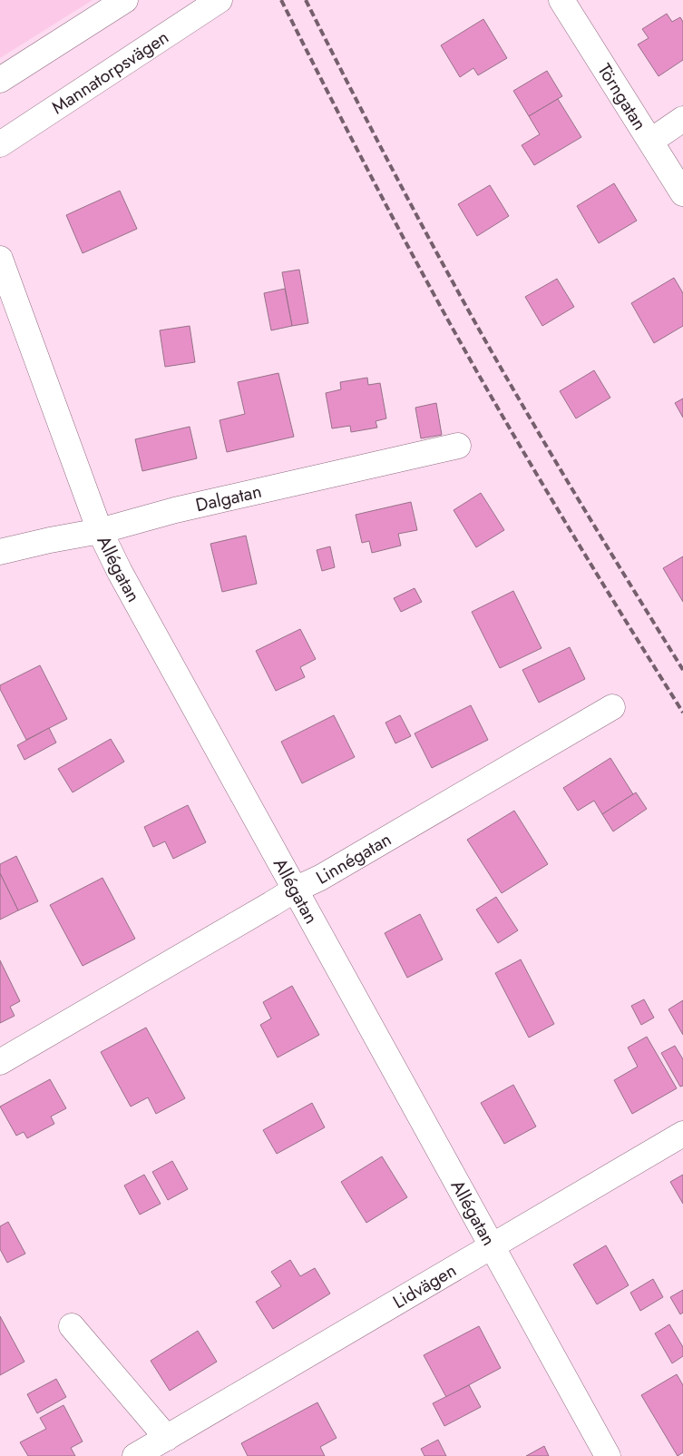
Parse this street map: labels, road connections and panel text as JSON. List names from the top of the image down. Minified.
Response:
{"streets":{"street":["Mannatorpsvägen","Törngatan","Dalgatan","Allégatan","Linnégatan","Lidvägen"]},"crossings":[["Dalgatan","Allégatan"],["Allégatan","Linnégatan"],["Allégatan","Lidvägen"]]}
